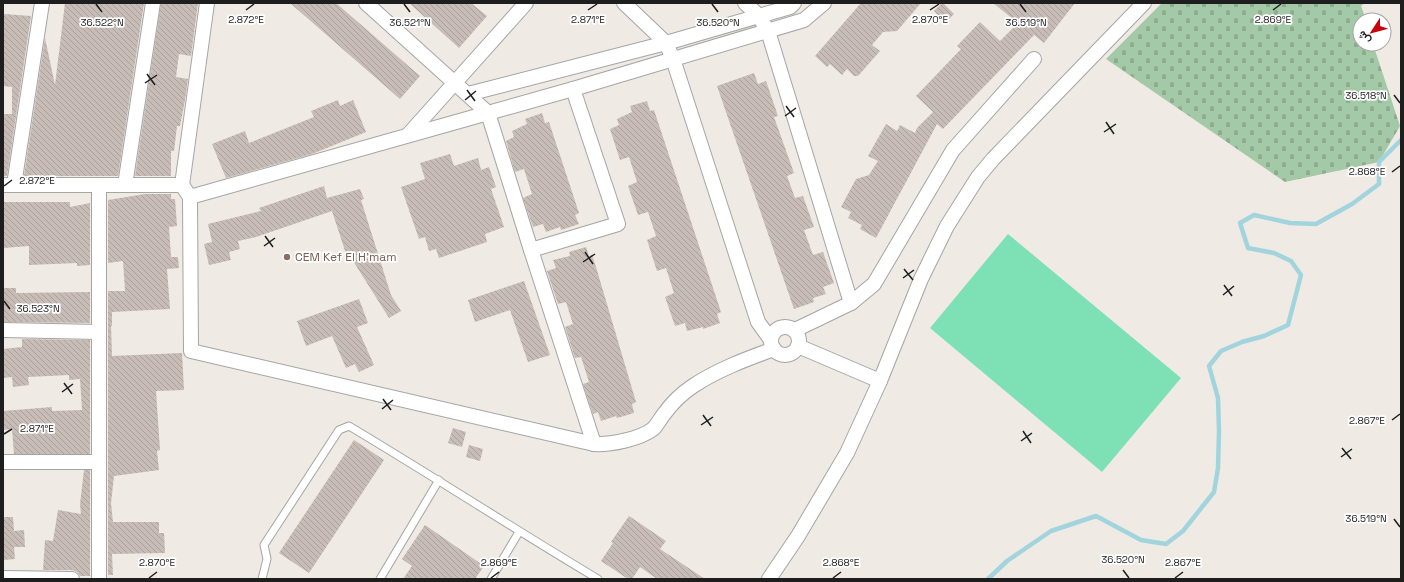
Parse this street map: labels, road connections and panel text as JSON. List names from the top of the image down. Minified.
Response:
{"places":["CEM Kef El H'mam"],"north":"bottom left","coordinates":["2.872°E","2.871°E","2.870°E","2.869°E","36.522°N","36.521°N","36.520°N","36.519°N","36.518°N","2.868°E","36.523°N","2.867°E"]}
